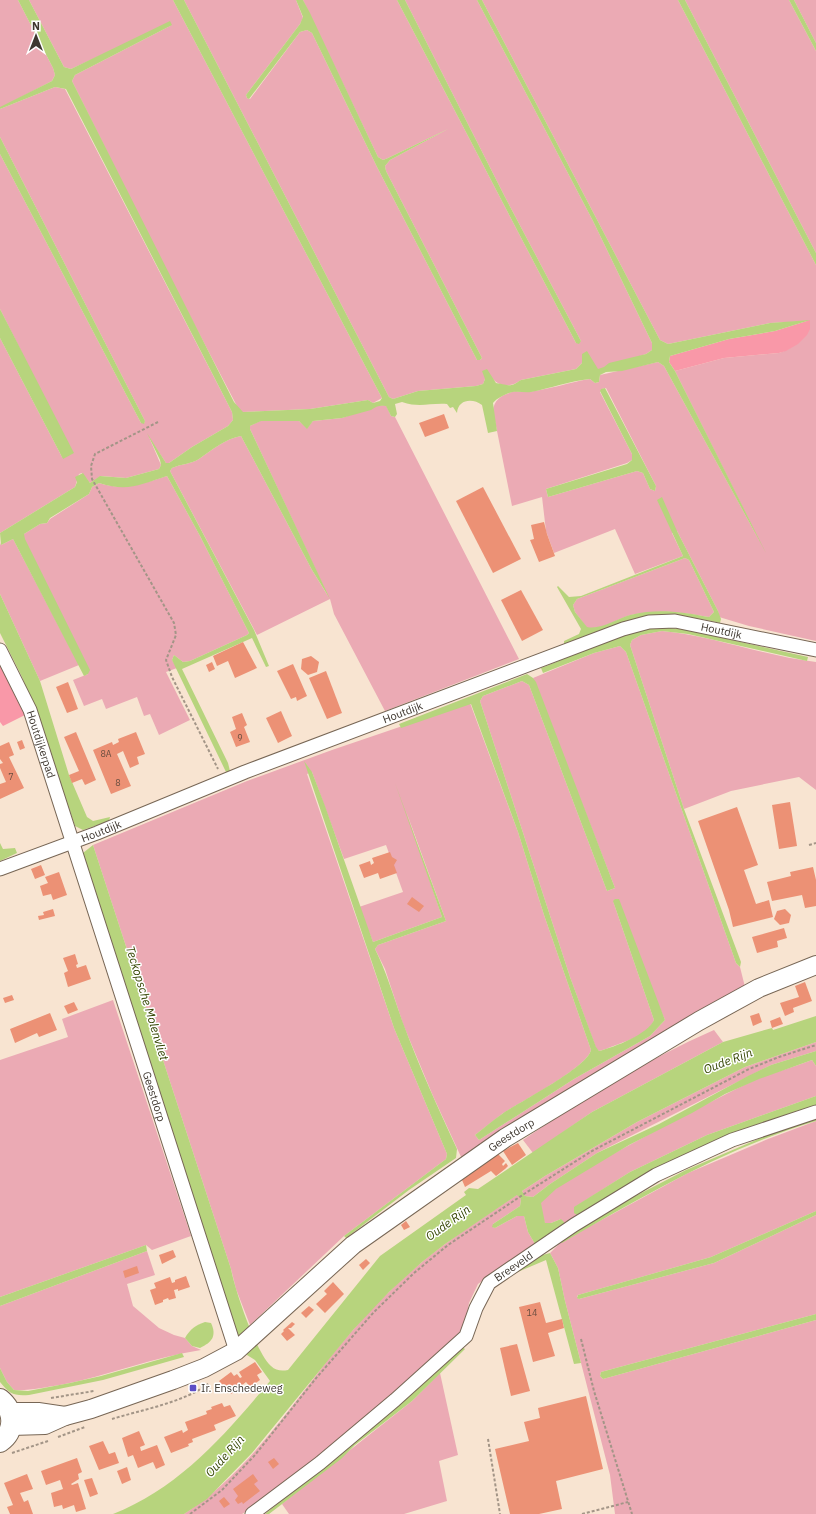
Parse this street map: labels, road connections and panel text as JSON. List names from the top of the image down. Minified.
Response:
{"streets":{"main road":["Geestdorp"],"street":["Houtdijk","Houtdijkerpad","Breeveld"]},"crossings":[["Houtdijk","Houtdijkerpad"],["Houtdijk","Geestdorp"],["Houtdijkerpad","Geestdorp"]],"water":["Teckopsche Molenvliet","Oude Rijn"],"places":{"transit":["Ir. Enschedeweg"]},"house_numbers":["9","8A","7","8","14"],"north":"top"}
